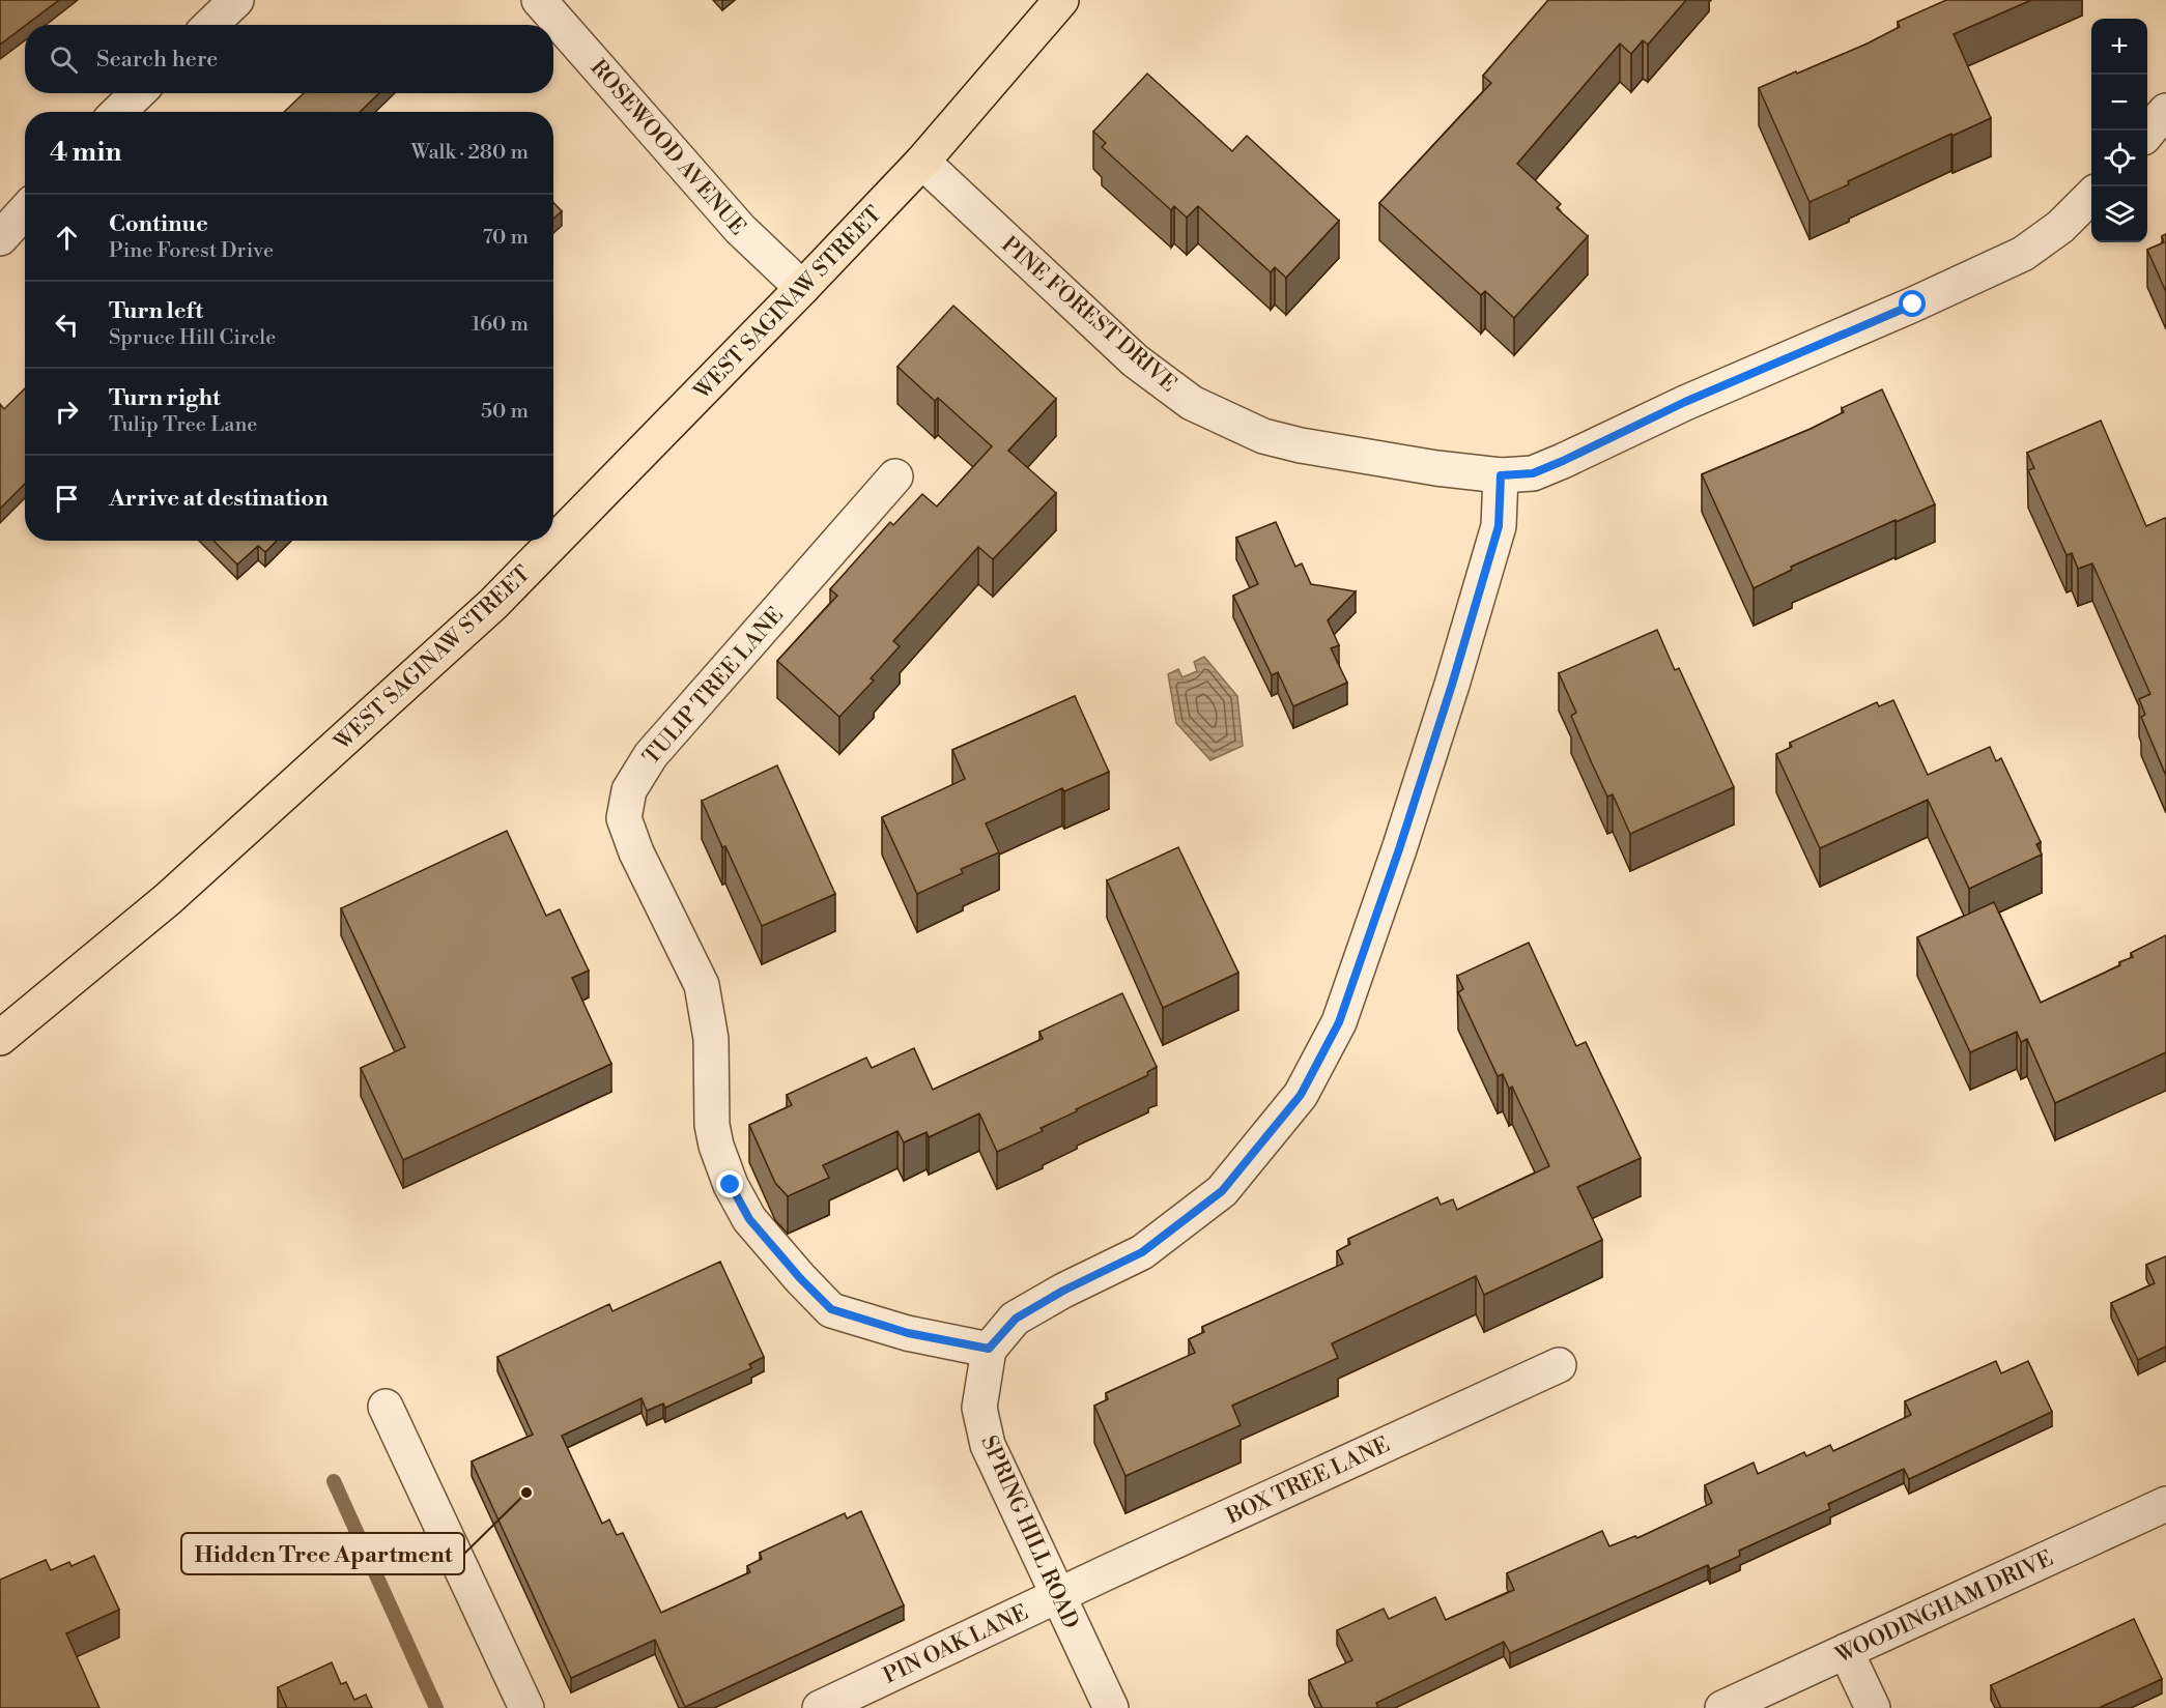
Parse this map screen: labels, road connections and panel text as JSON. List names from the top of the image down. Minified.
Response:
{"streets":{"main road":["WEST SAGINAW STREET"],"street":["ROSEWOOD AVENUE","PINE FOREST DRIVE","TULIP TREE LANE","BOX TREE LANE","SPRING HILL ROAD","WOODINGHAM DRIVE","PIN OAK LANE"]},"crossings":[["ROSEWOOD AVENUE","WEST SAGINAW STREET"],["WEST SAGINAW STREET","PINE FOREST DRIVE"],["TULIP TREE LANE","SPRING HILL ROAD"],["BOX TREE LANE","SPRING HILL ROAD"],["BOX TREE LANE","PIN OAK LANE"],["SPRING HILL ROAD","PIN OAK LANE"]],"places":["Hidden Tree Apartment"],"page":{"map_buttons":["+","−"],"search":"Search here","heading":["4 min","Walk · 280 m"],"list":[["Continue","Pine Forest Drive","70 m"],["Turn left","Spruce Hill Circle","160 m"],["Turn right","Tulip Tree Lane","50 m"],"Arrive at destination"]}}
